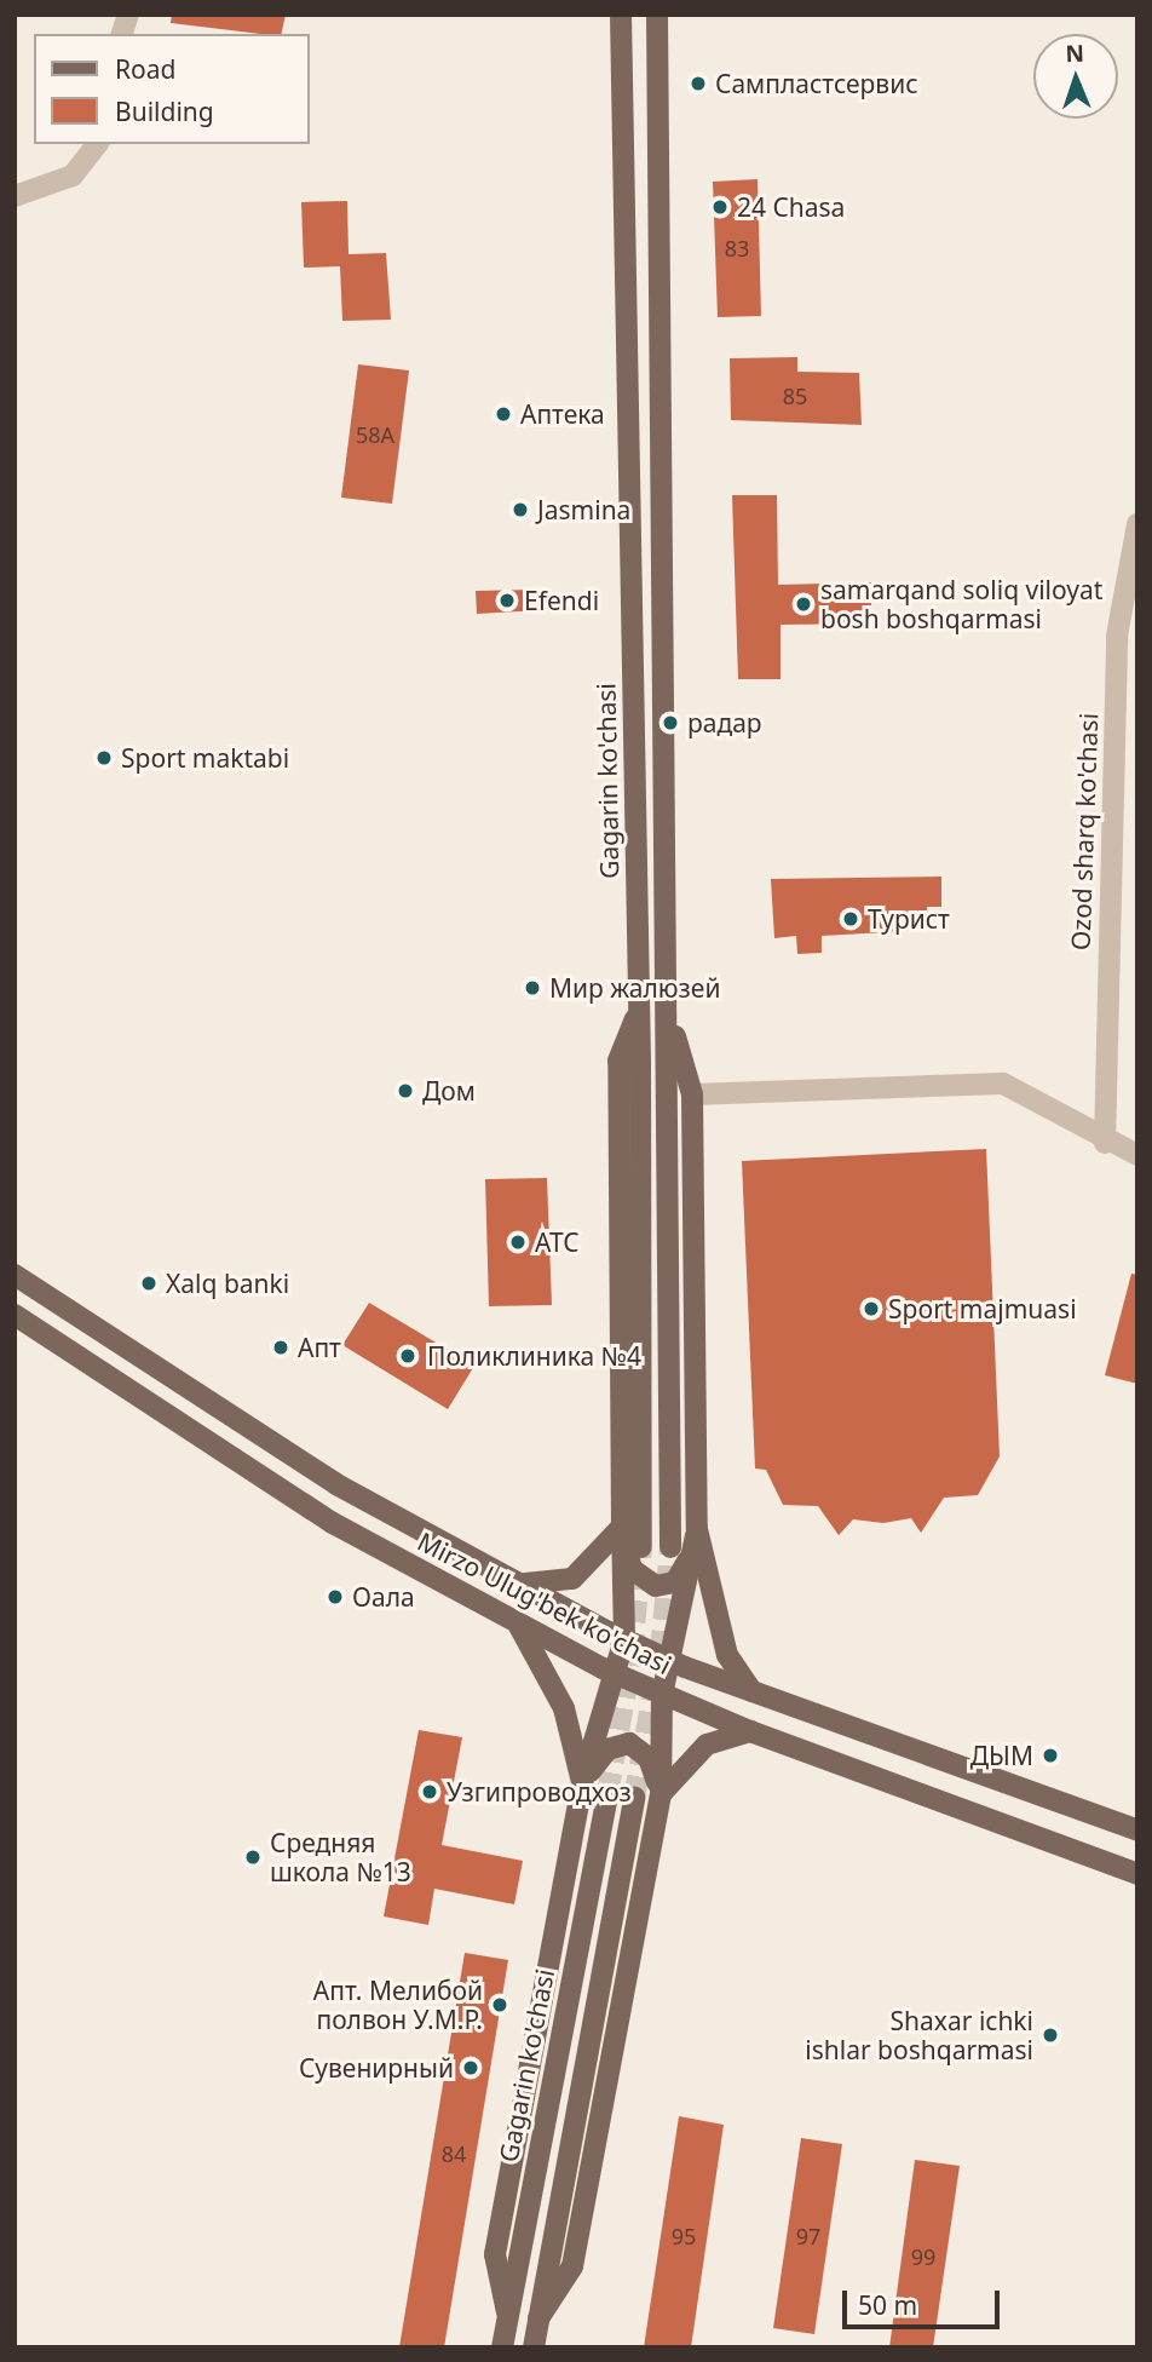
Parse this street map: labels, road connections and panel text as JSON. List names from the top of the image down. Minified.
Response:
{"streets":{"main road":["Gagarin ko'chasi","Mirzo Ulug'bek ko'chasi"],"street":["Ozod sharq ko'chasi"]},"places":["Сампластсервис","24 Chasa","Аптека","Jasmina","Efendi","samarqand soliq viloyat bosh boshqarmasi","радар","Sport maktabi","Турист","Мир жалюзей","Дом","ATC","Xalq banki","Sport majmuasi","Апт","Поликлиника №4","Оала","ДЫМ","Узгипроводхоз","Средняя школа №13","Апт. Мелибой полвон У.М.Р.","Shaxar ichki ishlar boshqarmasi","Сувенирный"],"house_numbers":["83","85","58А","84","95","97","99"],"legend":["Road","Building"],"scale_bar":"50 m","north":"top"}
